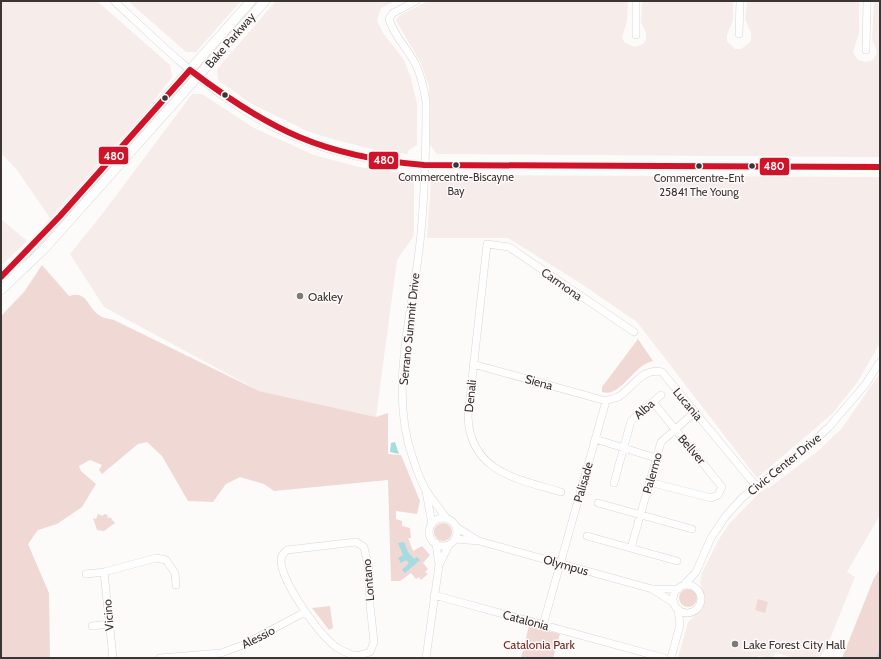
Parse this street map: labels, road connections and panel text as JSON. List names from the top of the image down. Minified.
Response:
{"streets":{"main road":["Bake Parkway"],"street":["Carmona","Serrano Summit Drive","Siena","Denali","Lucania","Alba","Bellver","Civic Center Drive","Palermo","Palisade","Olympus","Lontano","Vicino","Catalonia","Alessio"]},"crossings":[["Carmona","Denali"],["Serrano Summit Drive","Olympus"],["Serrano Summit Drive","Catalonia"],["Siena","Denali"],["Siena","Lucania"],["Siena","Palisade"],["Lucania","Civic Center Drive"],["Lucania","Palermo"],["Lucania","Palisade"],["Alba","Bellver"],["Bellver","Palermo"],["Civic Center Drive","Olympus"],["Palisade","Olympus"],["Palisade","Catalonia"],["Lontano","Alessio"]],"parks":["Catalonia Park"],"places":["Commercentre-Biscayne Bay","Commercentre-Ent 25841 The Young","Oakley","Lake Forest City Hall"],"lines":["transit line 480"]}
